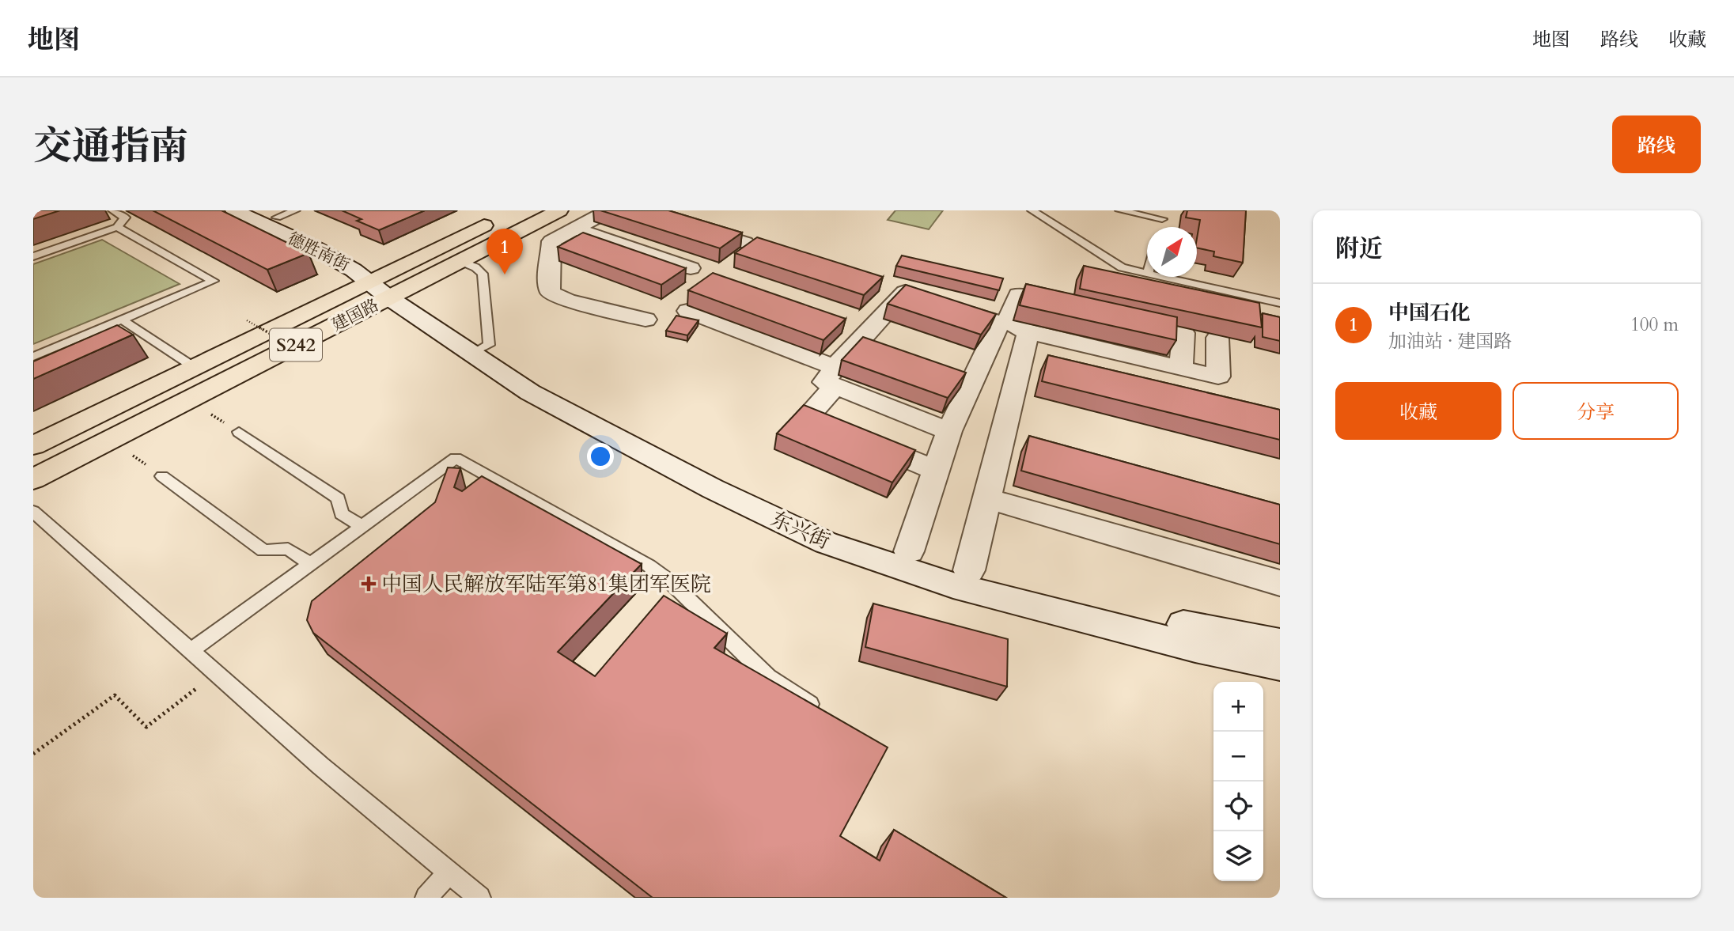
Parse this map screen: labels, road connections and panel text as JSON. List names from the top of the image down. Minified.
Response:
{"streets":{"main road":["建国路","S242"],"street":["德胜南街","东兴街"]},"crossings":[["德胜南街","建国路"],["德胜南街","东兴街"],["建国路","东兴街"]],"places":{"health":["中国人民解放军陆军第81集团军医院"]},"north":"top right","page":{"header":"地图","nav":["地图","路线","收藏"],"title":"交通指南","buttons":["路线",["收藏","分享"]],"heading":"附近","pins":"1","list":[{"mark":"1","name":"中国石化","note":"加油站 · 建国路","value":"100 m"}],"map_buttons":["+","−"]}}
